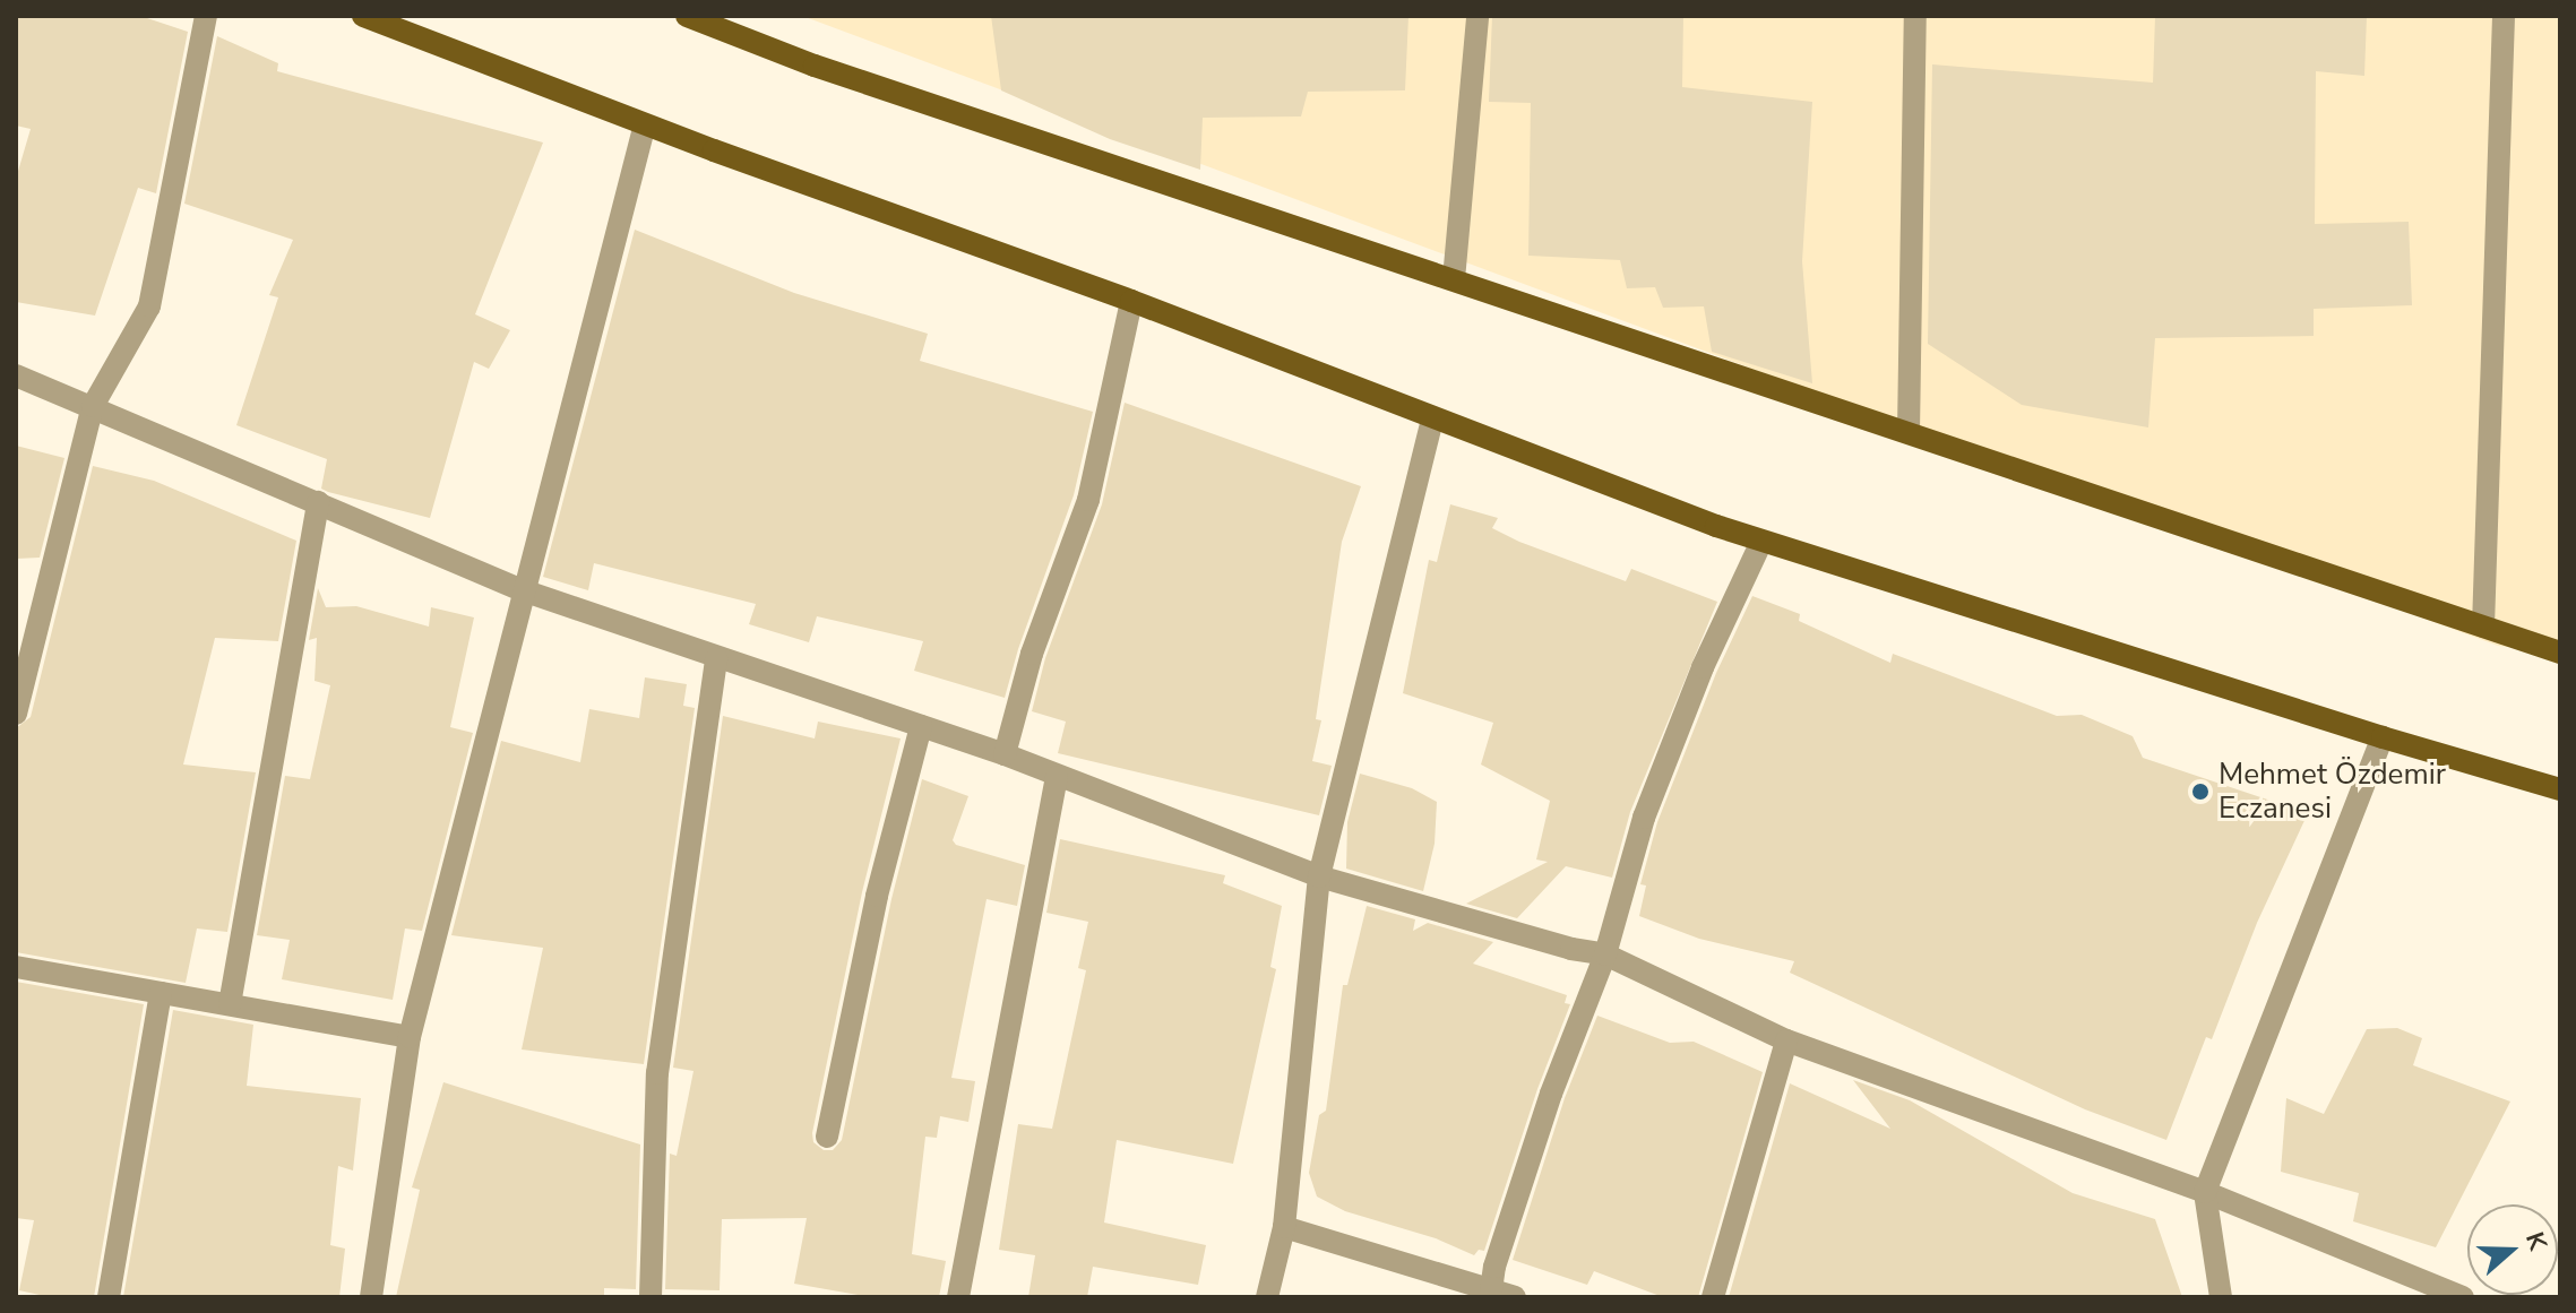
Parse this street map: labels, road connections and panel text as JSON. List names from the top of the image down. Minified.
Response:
{"places":["Mehmet Özdemir Eczanesi"],"north":"right"}
